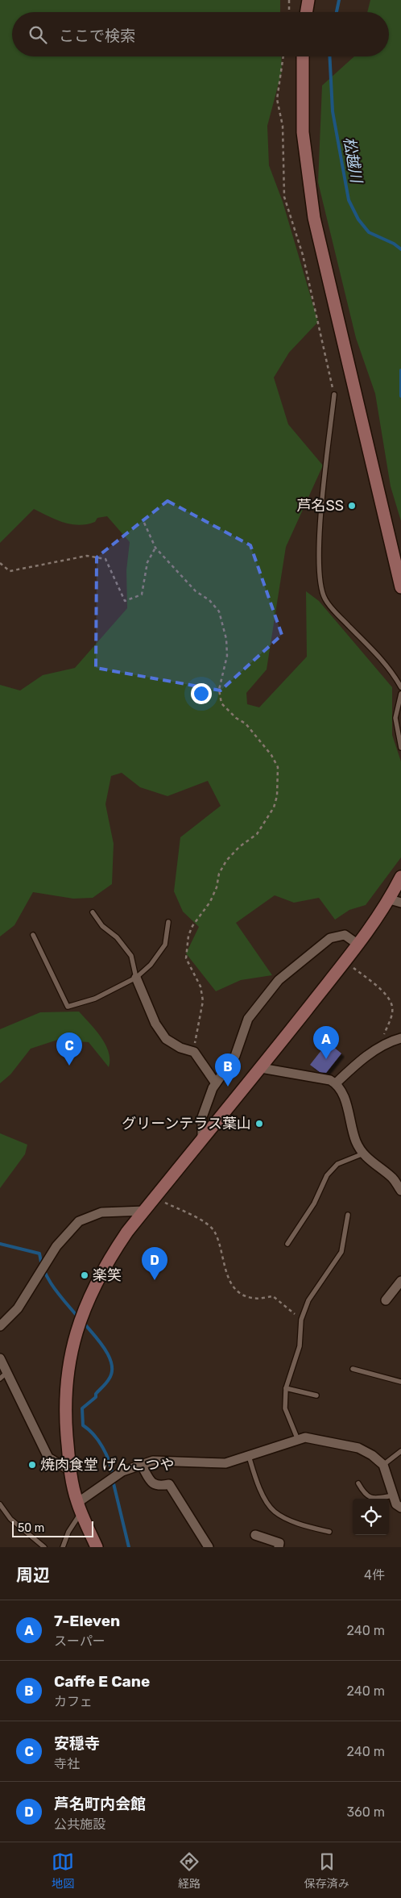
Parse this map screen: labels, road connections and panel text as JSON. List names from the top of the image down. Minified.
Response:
{"water":["松越川"],"places":["芦名SS","グリーンテラス葉山","楽笑","焼肉食堂 げんこつや"],"scale_bar":"50 m","page":{"search":"ここで検索","pins":["A","C","B","D"],"scale":"50 m","heading":["周辺","4件"],"list":[{"mark":"A","name":"7-Eleven","note":"スーパー","value":"240 m"},{"mark":"B","name":"Caffe E Cane","note":"カフェ","value":"240 m"},{"mark":"C","name":"安穏寺","note":"寺社","value":"240 m"},{"mark":"D","name":"芦名町内会館","note":"公共施設","value":"360 m"}],"nav":["地図","経路","保存済み"]}}
